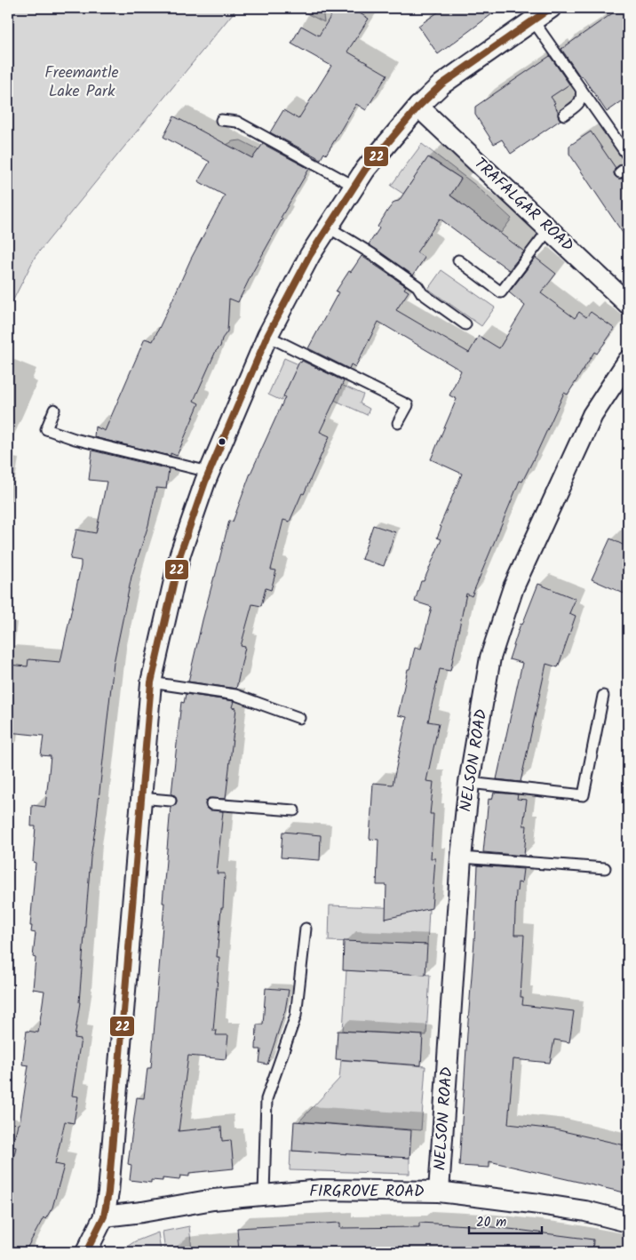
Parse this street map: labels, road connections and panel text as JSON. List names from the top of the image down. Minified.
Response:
{"streets":{"street":["TRAFALGAR ROAD","NELSON ROAD","FIRGROVE ROAD"]},"crossings":[["NELSON ROAD","FIRGROVE ROAD"]],"parks":["Freemantle Lake Park"],"lines":["transit line 22"],"scale_bar":"20 m"}
